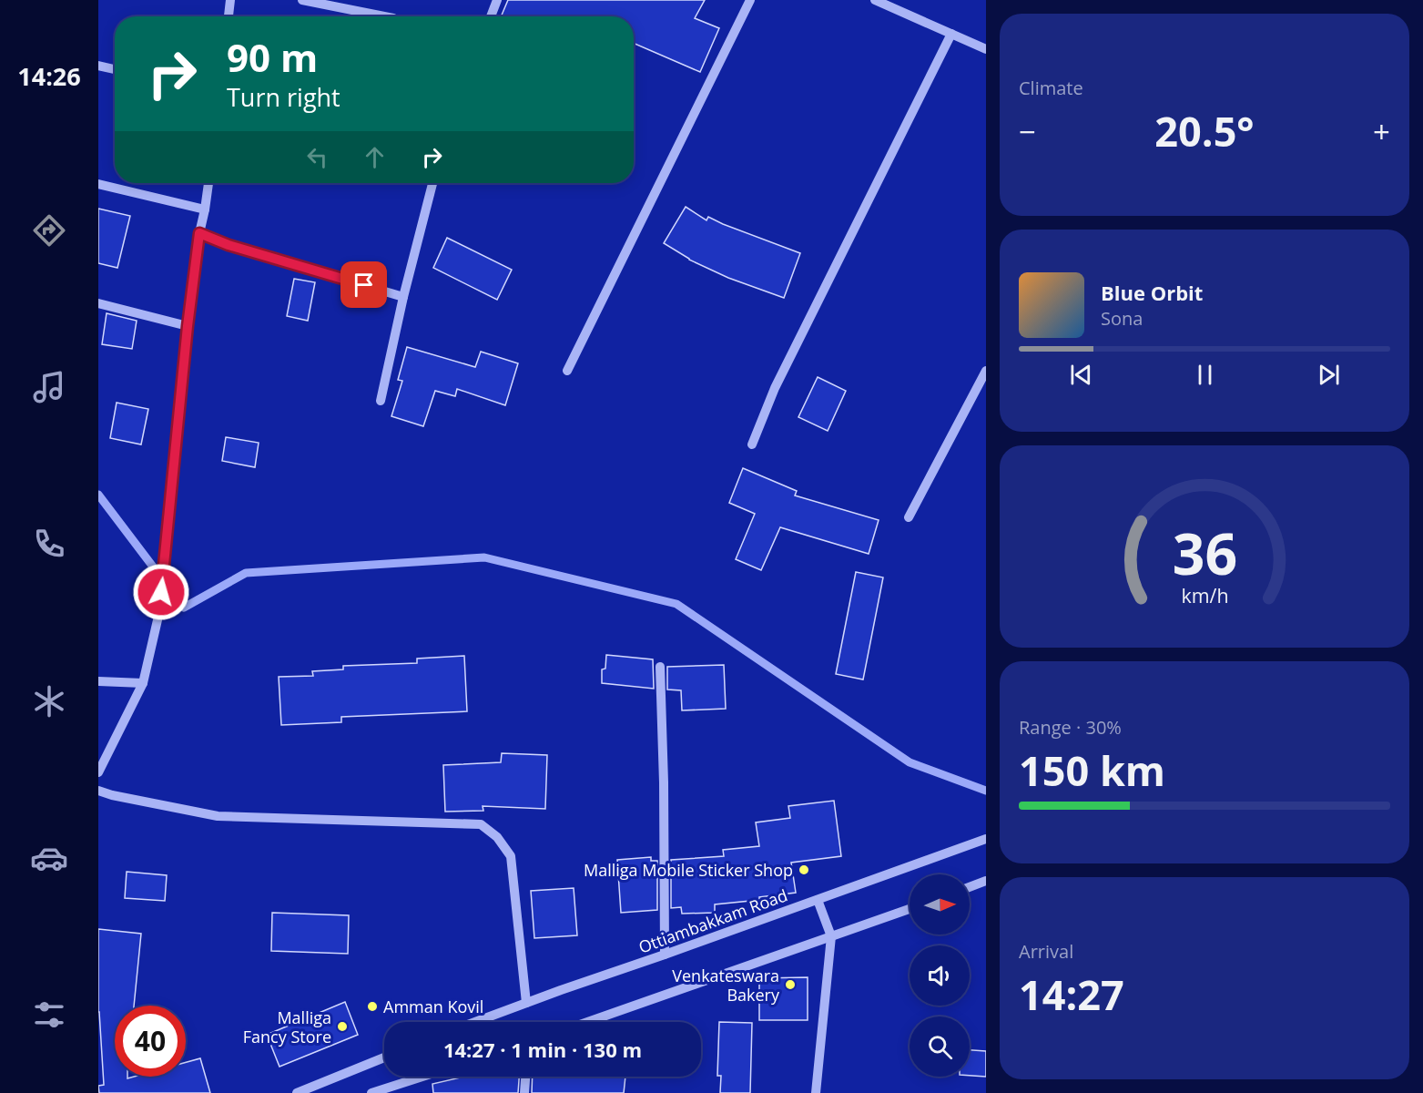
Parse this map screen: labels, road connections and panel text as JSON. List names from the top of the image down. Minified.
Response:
{"streets":{"street":["Ottiambakkam Road"]},"places":["Malliga Mobile Sticker Shop","Venkateswara Bakery","Amman Kovil","Malliga Fancy Store"],"north":"right","page":{"tabs":"14:26","tile":["Climate",["Range · 30%","150 km"],["Arrival","14:27"]],"turn":["90 m","Turn right"],"heat":["−","20.5°","+"],"song":["Blue Orbit","Sona"],"limit":"40","trip":"14:27 · 1 min · 130 m","gauge":["36","km/h"]}}
